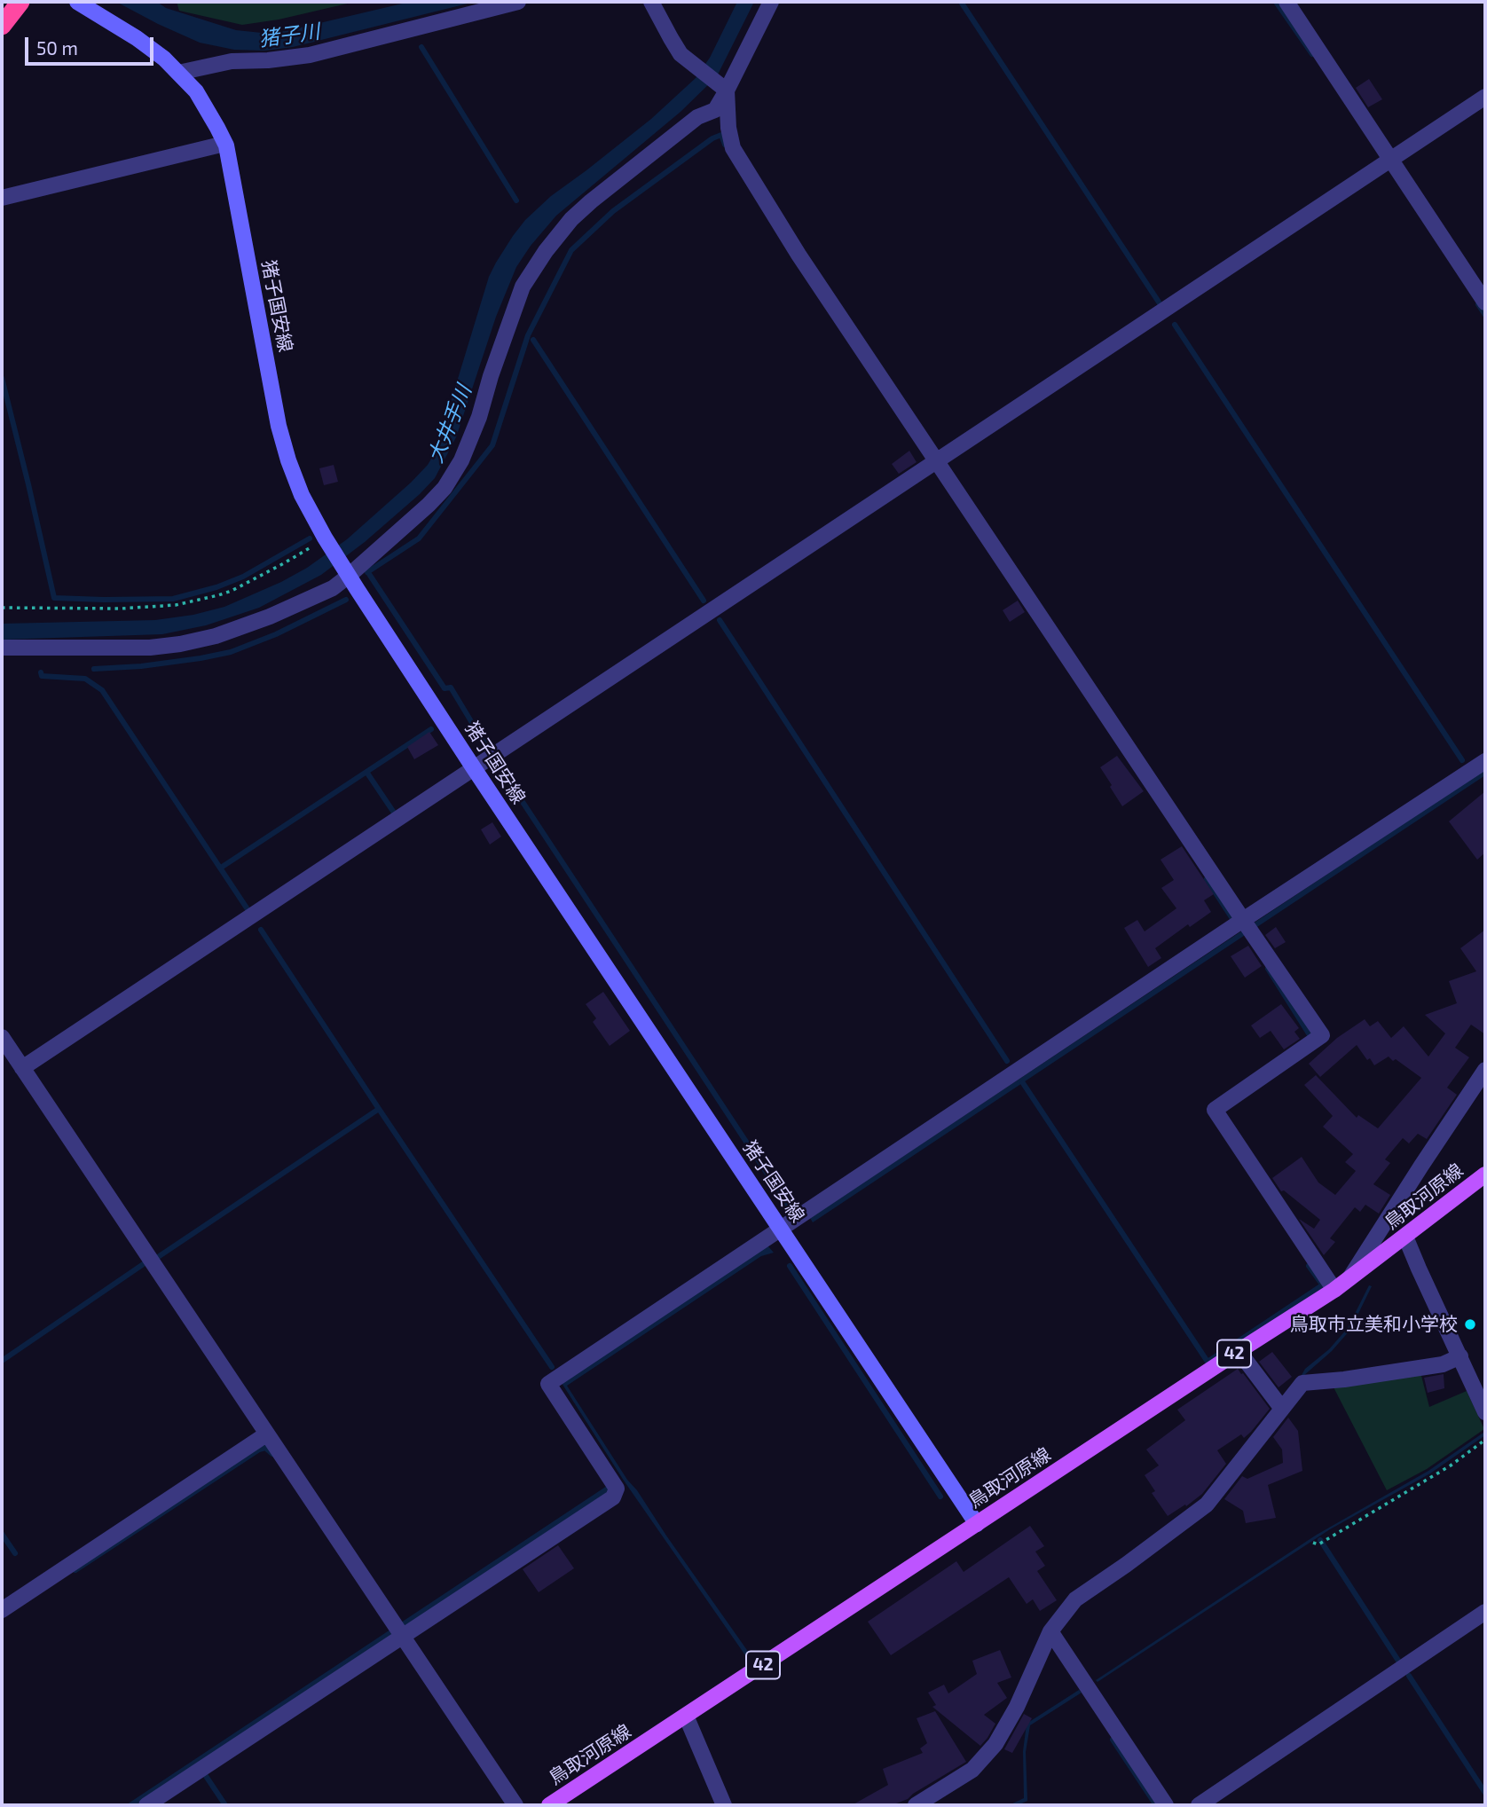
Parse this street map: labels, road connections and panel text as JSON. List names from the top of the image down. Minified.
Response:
{"streets":{"main road":["猪子国安線","鳥取河原線","42"]},"crossings":[["猪子国安線","鳥取河原線"]],"water":["猪子川","大井手川"],"places":["鳥取市立美和小学校"],"scale_bar":"50 m"}
